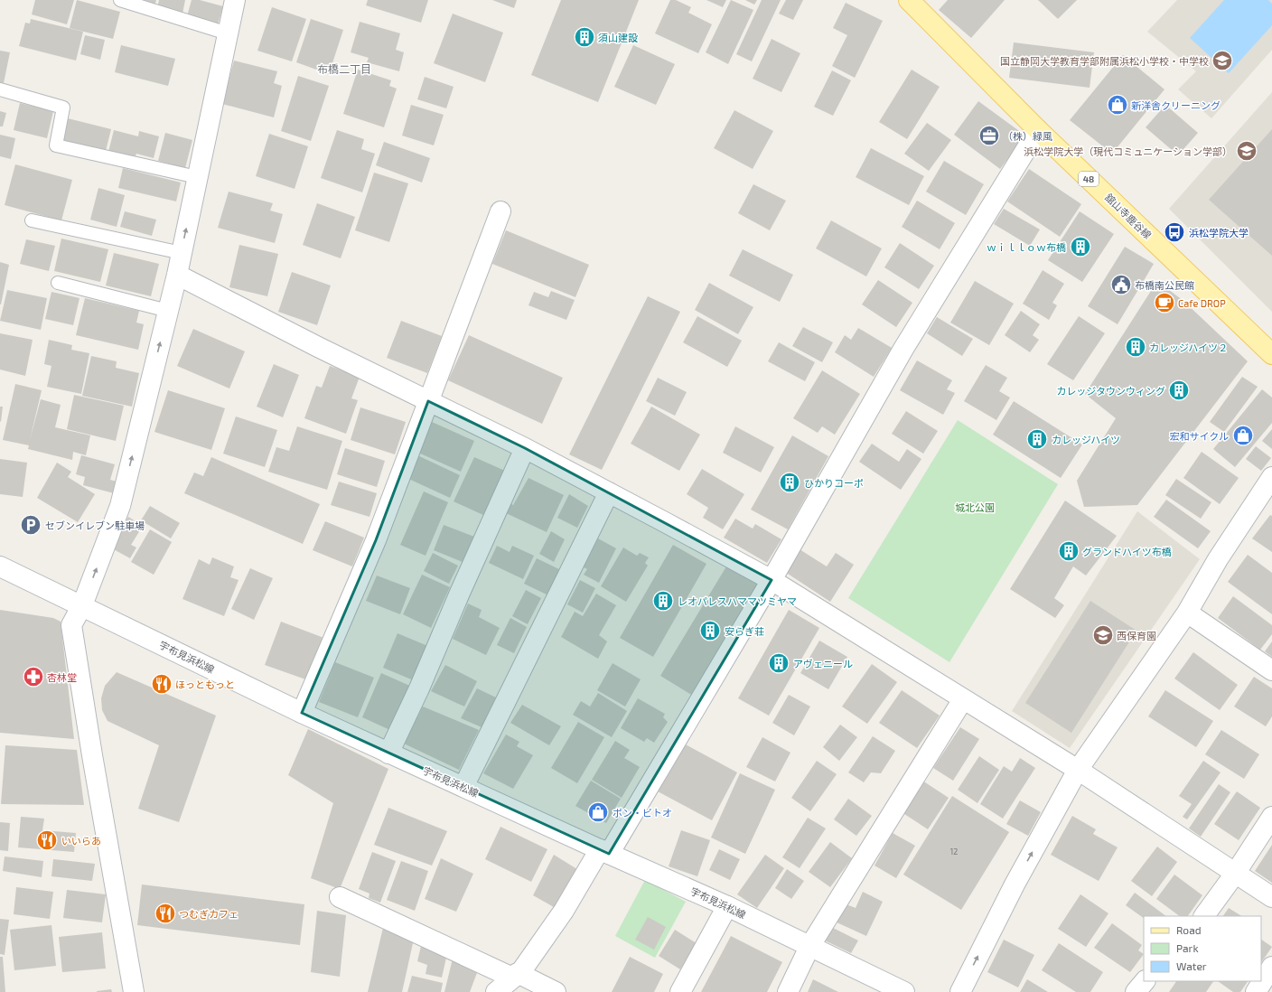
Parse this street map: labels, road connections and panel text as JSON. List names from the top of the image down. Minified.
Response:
{"streets":{"main road":["48","舘山寺鹿谷線"],"street":["宇布見浜松線"]},"districts":["布橋二丁目"],"parks":["城北公園"],"places":{"building":["須山建設","ｗｉｌｌｏｗ布橋","カレッジハイツ２","カレッジタウンウィング","カレッジハイツ","ひかりコーポ","グランドハイツ布橋","レオパレスハママツミヤマ","安らぎ荘","アヴェニール"],"school or university":["国立静岡大学教育学部附属浜松小学校・中学校","浜松学院大学（現代コミュニケーション学部）","西保育園"],"shop":["新洋舎クリーニング","宏和サイクル","ボン・ビトオ"],"office":["（株）緑風"],"bus stop":["浜松学院大学"],"public building":["布橋南公民館"],"cafe":["Cafe DROP"],"parking":["セブンイレブン駐車場"],"pharmacy":["杏林堂"],"restaurant":["ほっともっと","いいらあ","つむぎカフェ"]},"house_numbers":["12"],"legend":["Road","Park","Water"]}
